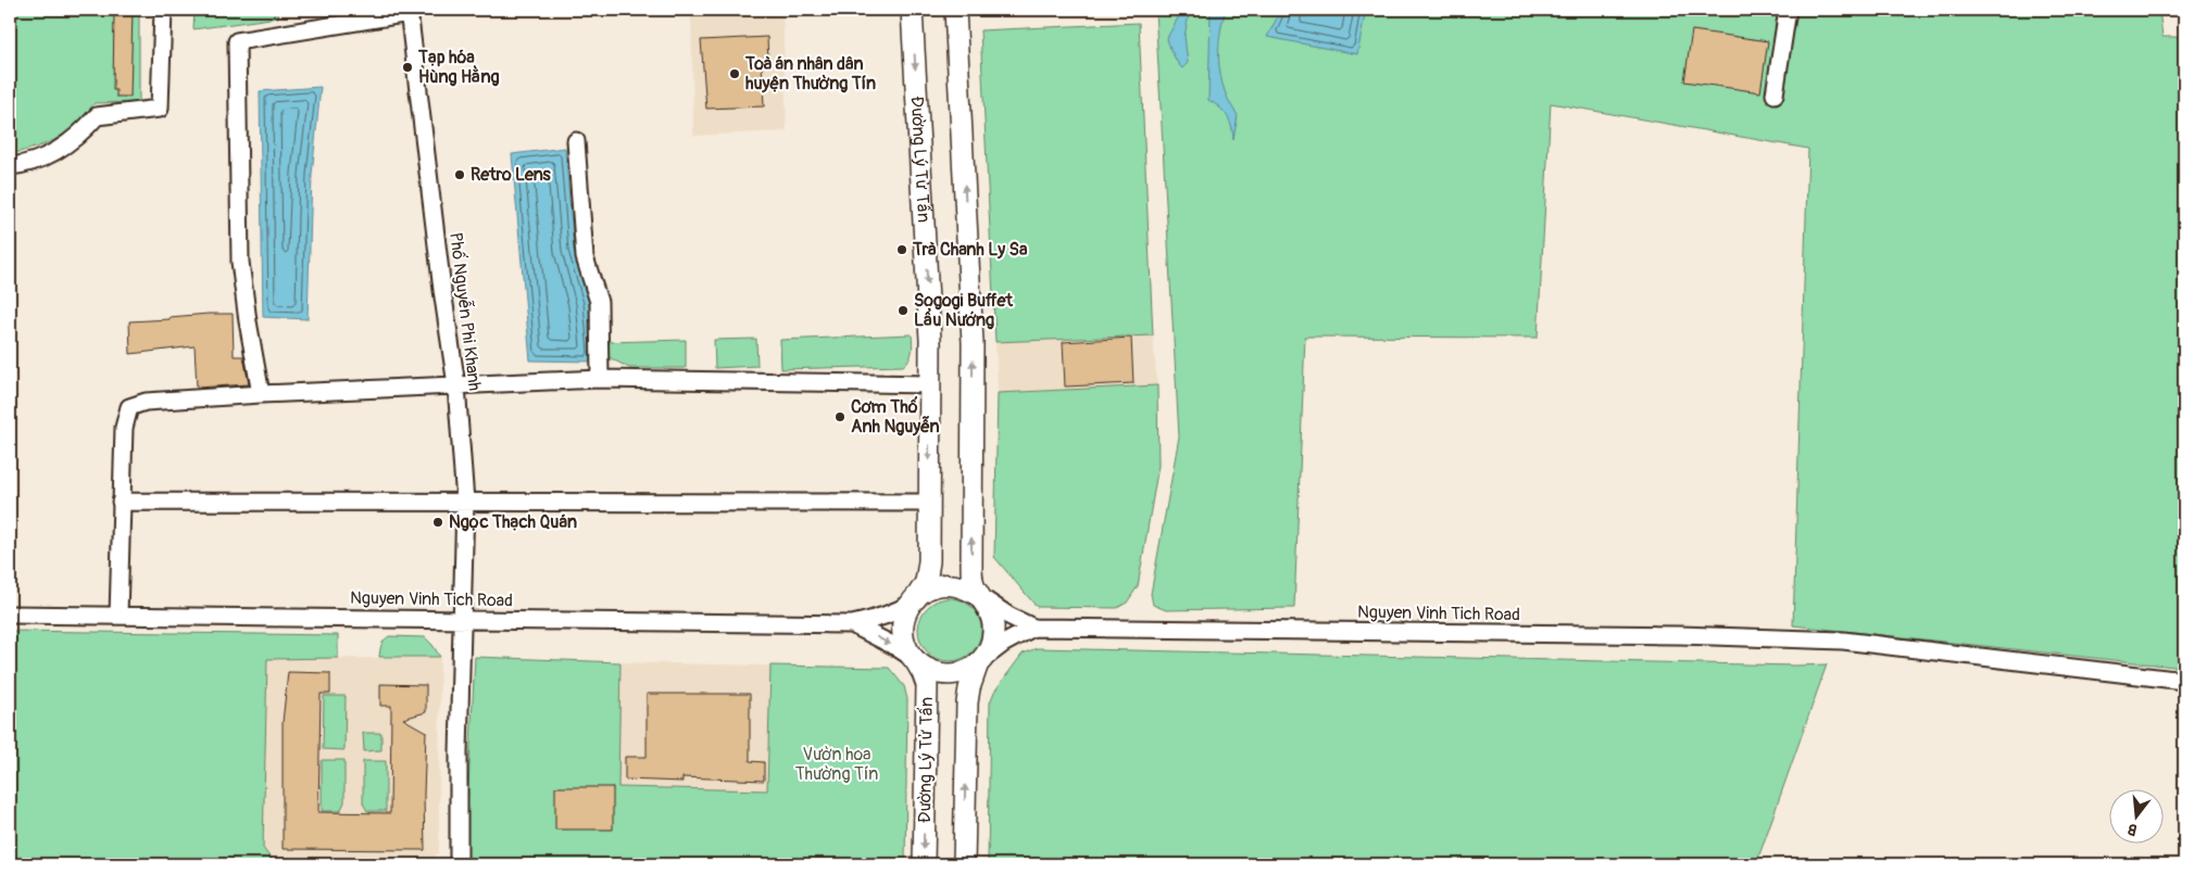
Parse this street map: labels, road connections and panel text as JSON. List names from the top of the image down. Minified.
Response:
{"streets":{"street":["Đường Lý Tử Tấn","Phố Nguyễn Phi Khanh","Nguyen Vinh Tich Road"]},"crossings":[["Phố Nguyễn Phi Khanh","Nguyen Vinh Tich Road"]],"parks":["Vườn hoa Thường Tín"],"places":["Tạp hóa Hùng Hằng","Toà án nhân dân huyện Thường Tín","Retro Lens","Trà Chanh Ly Sa","Sogogi Buffet Lẩu Nướng","Cơm Thố Anh Nguyễn","Ngọc Thạch Quán"],"north":"bottom"}
